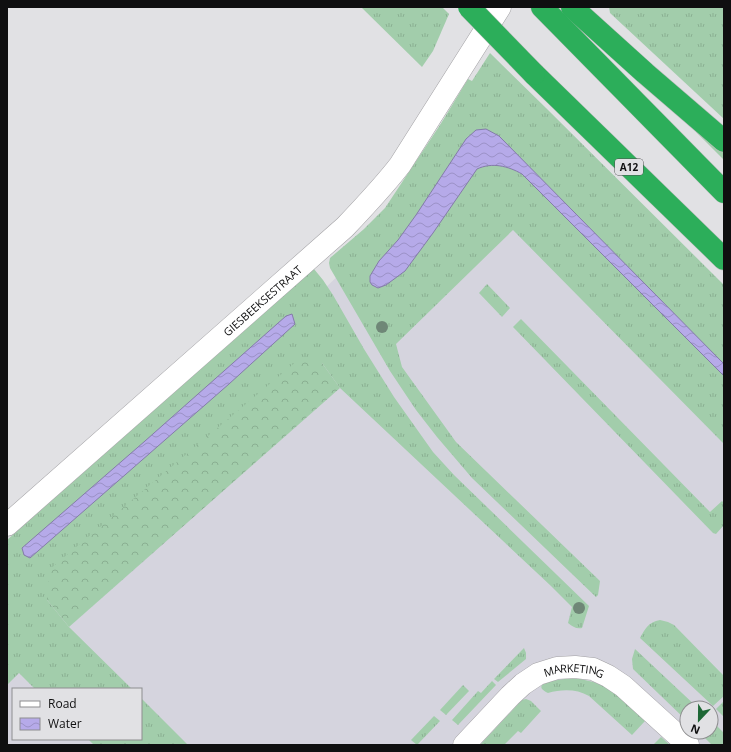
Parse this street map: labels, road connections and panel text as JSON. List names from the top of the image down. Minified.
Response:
{"streets":{"highway":["A12"],"street":["GIESBEEKSESTRAAT","MARKETING"]},"legend":["Road","Water"],"north":"bottom"}
